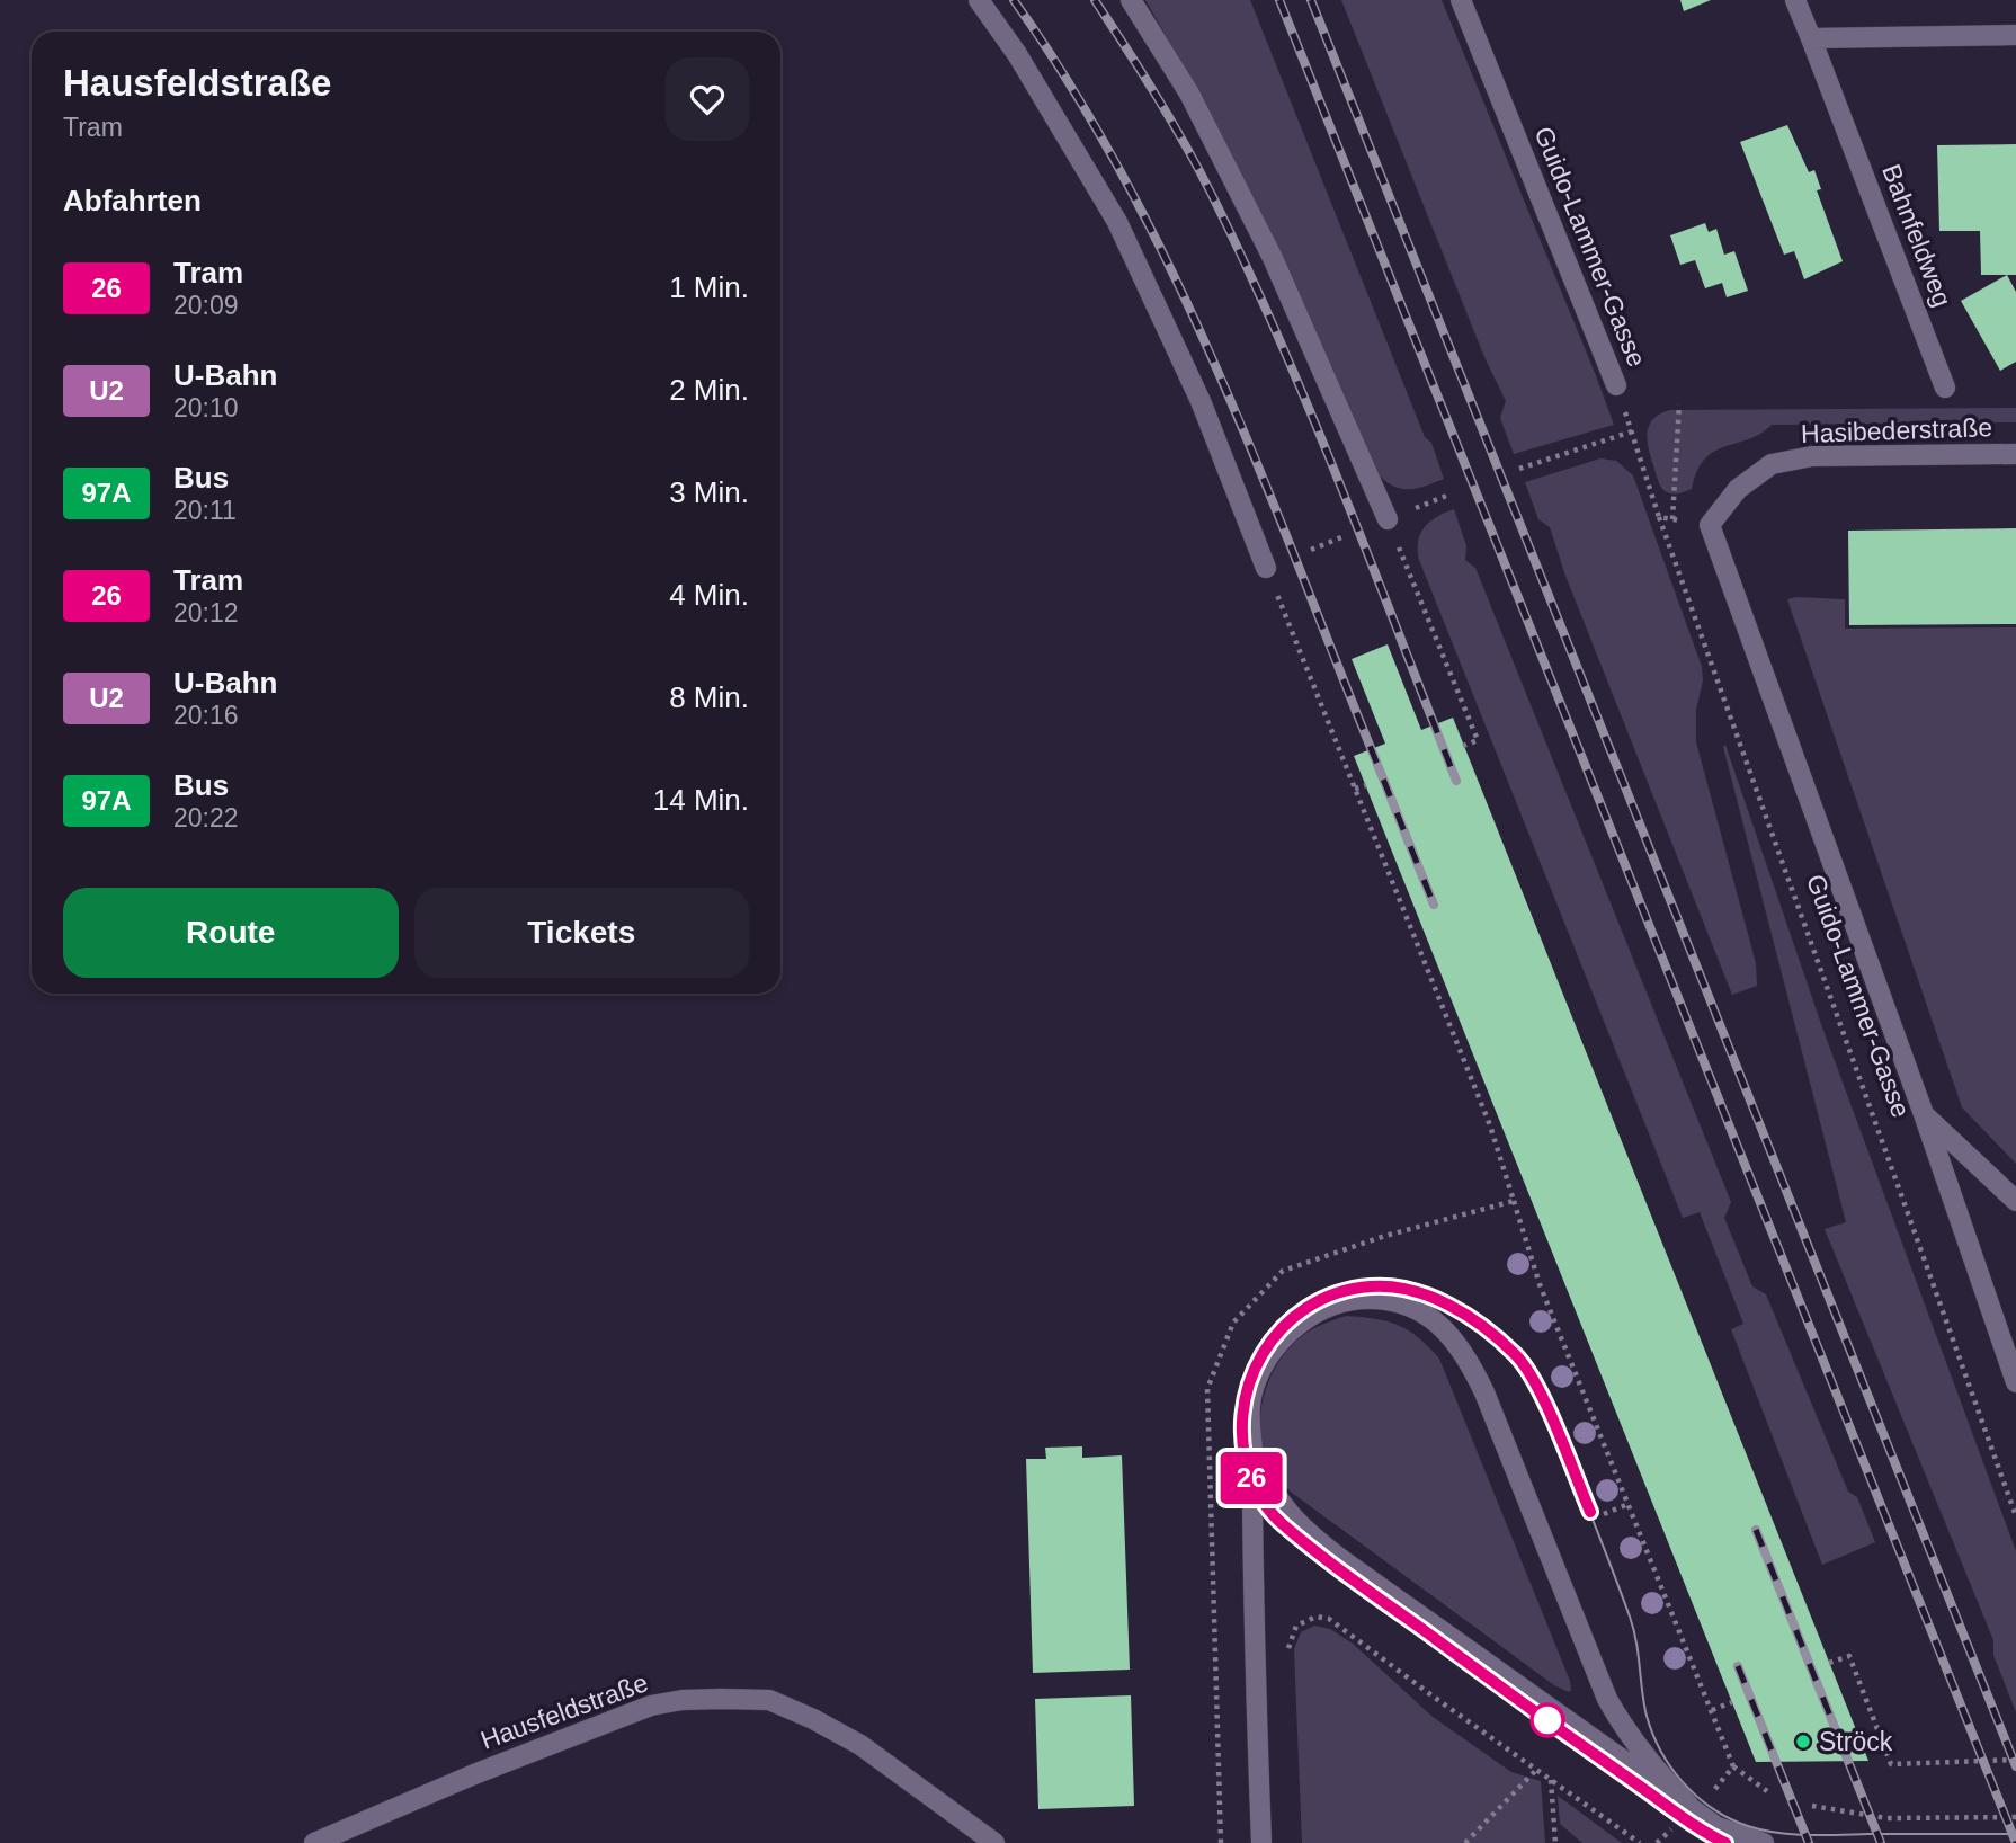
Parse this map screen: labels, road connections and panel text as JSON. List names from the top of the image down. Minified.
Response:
{"streets":{"street":["Bahnfeldweg","Guido-Lammer-Gasse","Hasibederstraße","Hausfeldstraße"]},"crossings":[["Guido-Lammer-Gasse","Hasibederstraße"]],"places":["Ströck"],"lines":["tram line 26"],"page":{"on_map":"26","heading":[["Hausfeldstraße","Tram"],"Abfahrten"],"list":[{"mark":"26","name":"Tram","note":"20:09","value":"1 Min."},{"mark":"U2","name":"U-Bahn","note":"20:10","value":"2 Min."},{"mark":"97A","name":"Bus","note":"20:11","value":"3 Min."},{"mark":"26","name":"Tram","note":"20:12","value":"4 Min."},{"mark":"U2","name":"U-Bahn","note":"20:16","value":"8 Min."},{"mark":"97A","name":"Bus","note":"20:22","value":"14 Min."}],"buttons":["Route","Tickets"]}}
